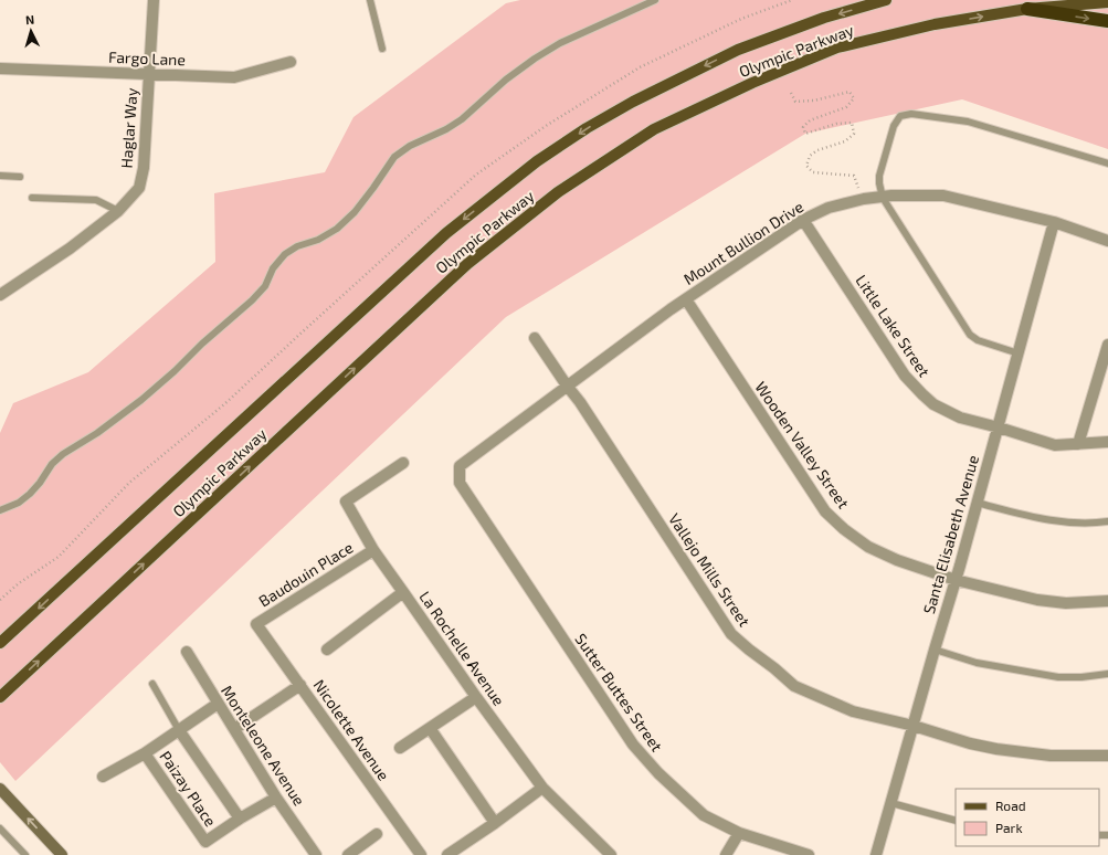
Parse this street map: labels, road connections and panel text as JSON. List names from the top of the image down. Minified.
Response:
{"streets":{"main road":["Olympic Parkway"],"street":["Fargo Lane","Haglar Way","Mount Bullion Drive","Little Lake Street","Wooden Valley Street","Santa Elisabeth Avenue","Vallejo Mills Street","Baudouin Place","La Rochelle Avenue","Sutter Buttes Street","Nicolette Avenue","Monteleone Avenue","Paizay Place"]},"crossings":[["Fargo Lane","Haglar Way"],["Mount Bullion Drive","Little Lake Street"],["Mount Bullion Drive","Wooden Valley Street"],["Mount Bullion Drive","Santa Elisabeth Avenue"],["Mount Bullion Drive","Vallejo Mills Street"],["Mount Bullion Drive","Sutter Buttes Street"],["Little Lake Street","Santa Elisabeth Avenue"],["Wooden Valley Street","Santa Elisabeth Avenue"],["Santa Elisabeth Avenue","Vallejo Mills Street"],["Baudouin Place","La Rochelle Avenue"],["Baudouin Place","Nicolette Avenue"]],"legend":["Road","Park"],"north":"top"}
